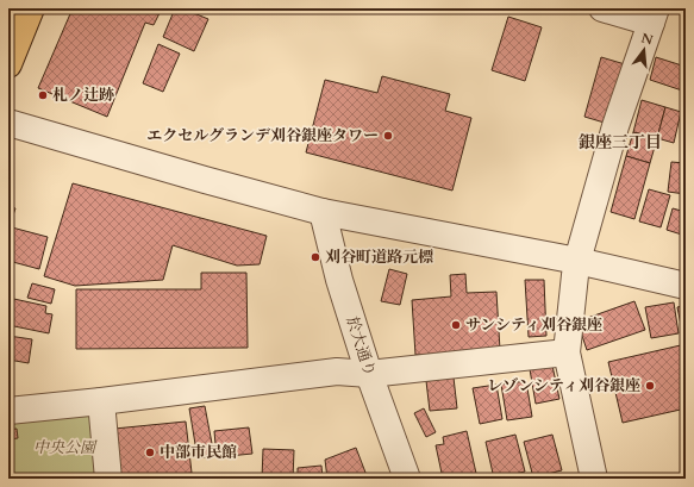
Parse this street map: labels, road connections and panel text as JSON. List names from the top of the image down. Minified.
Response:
{"streets":{"street":["於大通り"]},"districts":["銀座三丁目"],"parks":["中央公園"],"places":["札ノ辻跡","エクセルグランデ刈谷銀座タワー","刈谷町道路元標","サンシティ刈谷銀座","レゾンシティ刈谷銀座","中部市民館"],"north":"top"}
